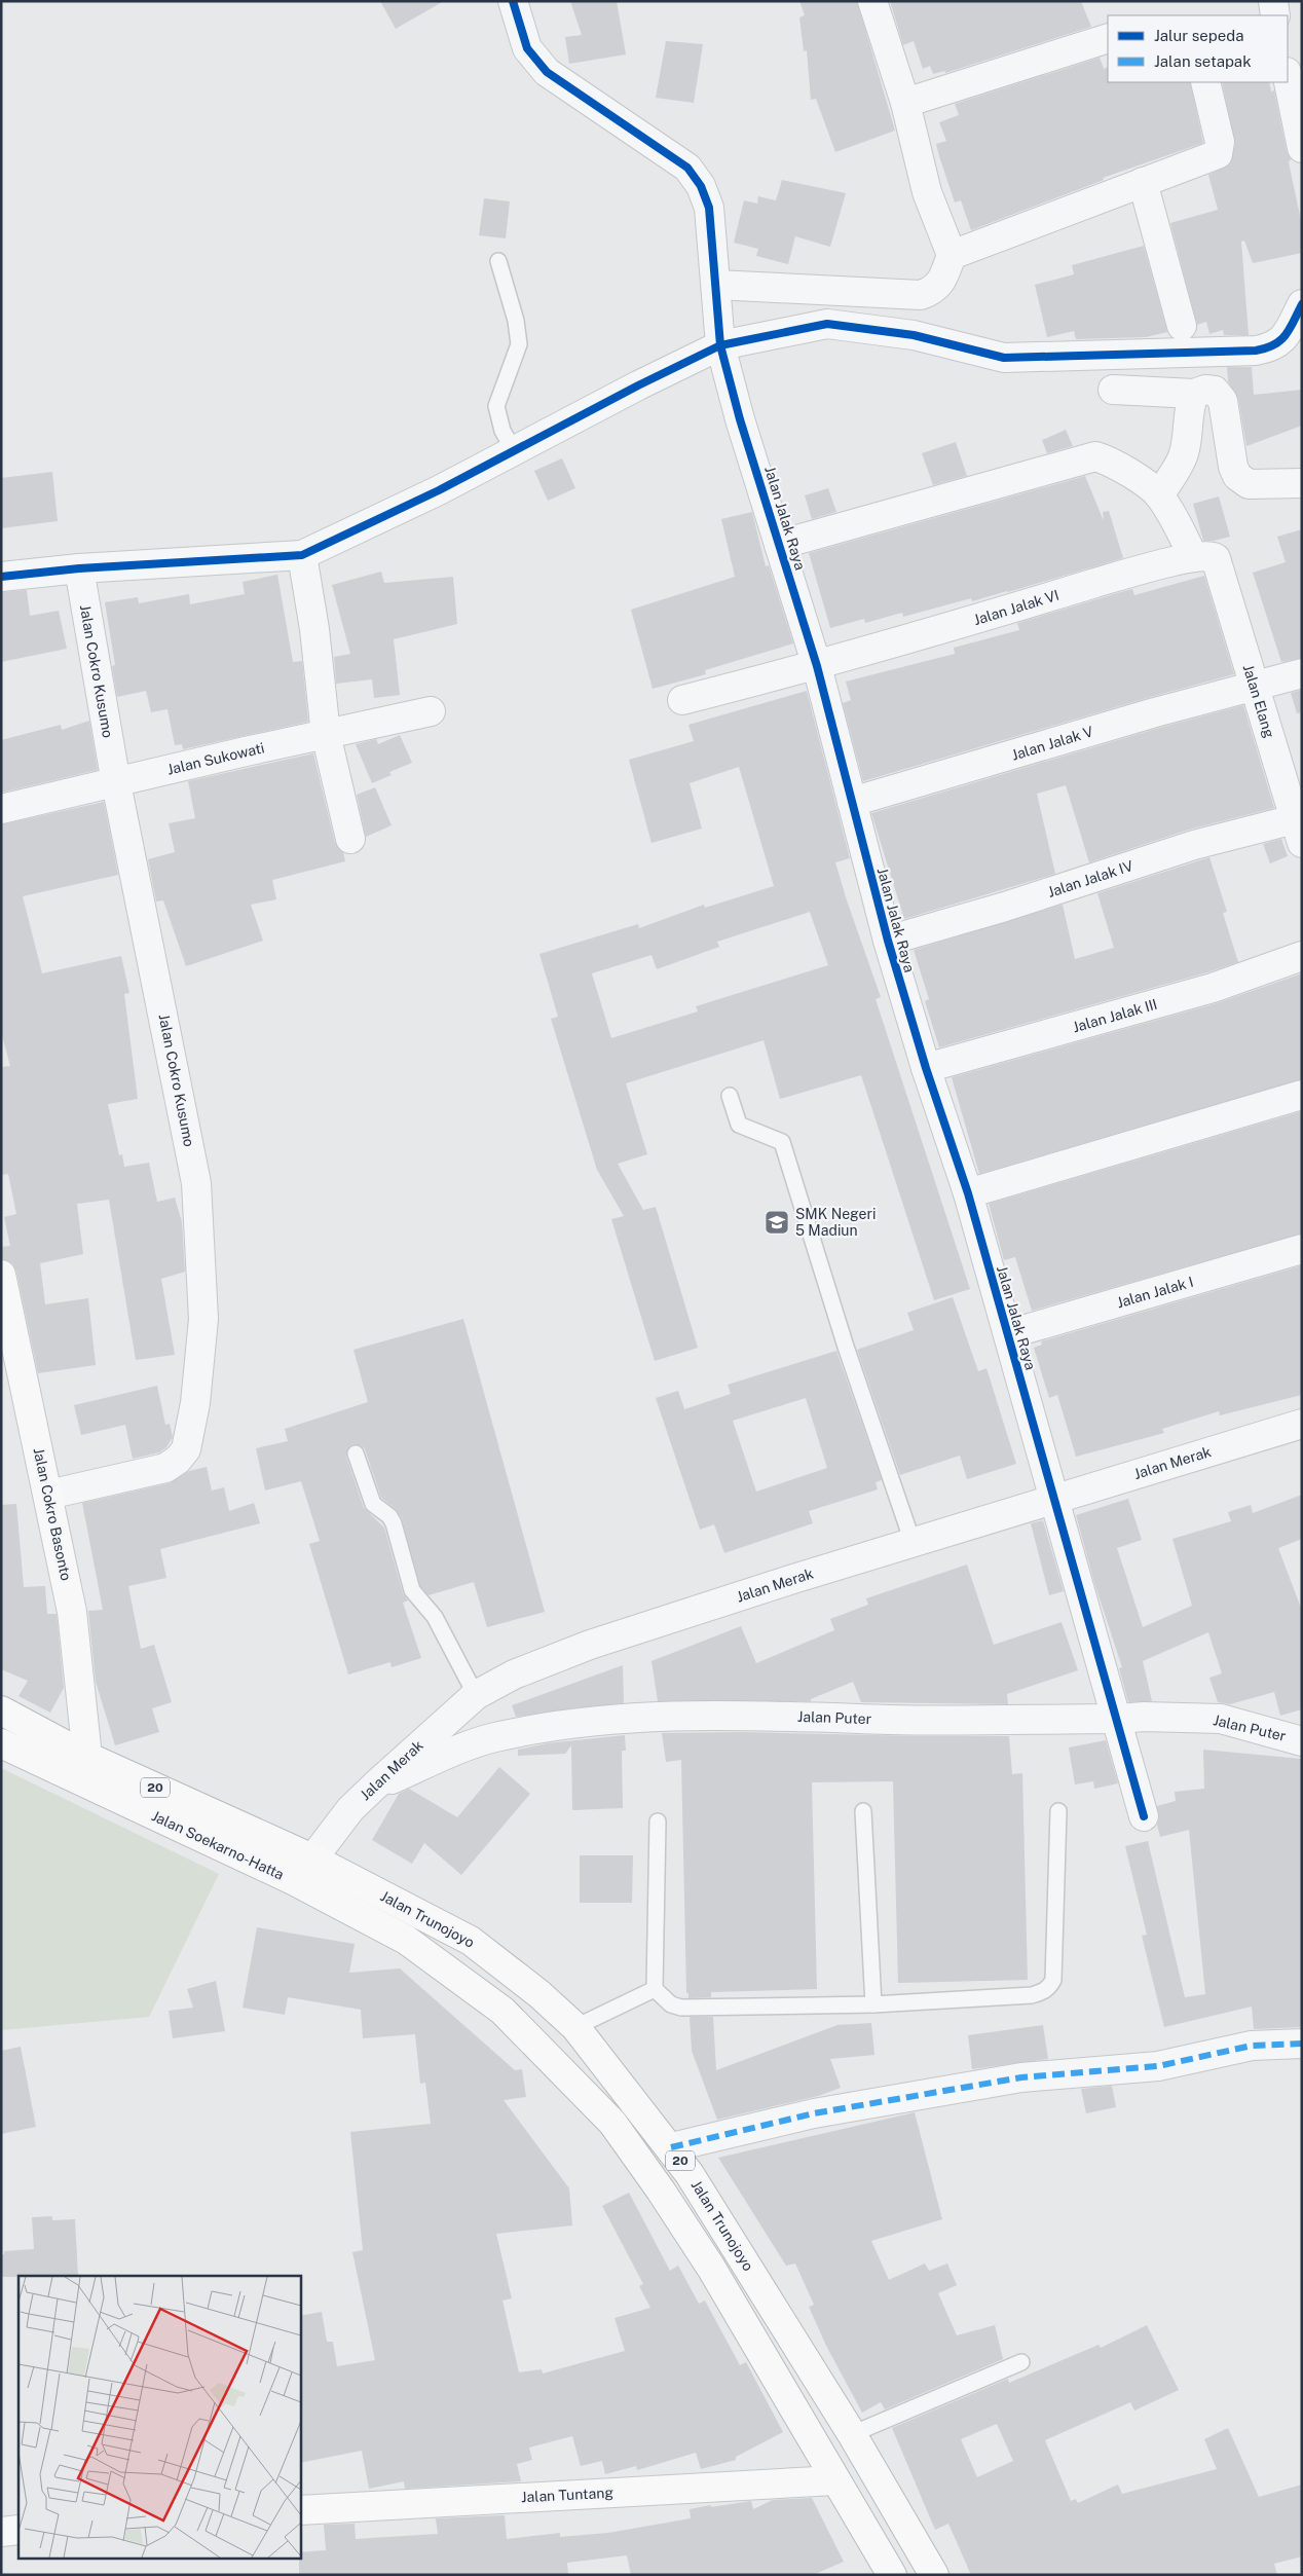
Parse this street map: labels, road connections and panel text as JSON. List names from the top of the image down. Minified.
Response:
{"streets":{"main road":["Jalan Cokro Basonto","20","Jalan Soekarno-Hatta","Jalan Trunojoyo","Jalan Tuntang"],"street":["Jalan Jalak Raya","Jalan Jalak VI","Jalan Cokro Kusumo","Jalan Elang","Jalan Jalak V","Jalan Sukowati","Jalan Jalak IV","Jalan Jalak III","Jalan Jalak I","Jalan Merak","Jalan Puter"]},"crossings":[["Jalan Jalak Raya","Jalan Jalak VI"],["Jalan Jalak Raya","Jalan Jalak V"],["Jalan Jalak Raya","Jalan Jalak IV"],["Jalan Jalak Raya","Jalan Jalak III"],["Jalan Jalak Raya","Jalan Jalak I"],["Jalan Jalak Raya","Jalan Merak"],["Jalan Jalak Raya","Jalan Puter"],["Jalan Jalak VI","Jalan Elang"],["Jalan Cokro Kusumo","Jalan Sukowati"],["Jalan Cokro Kusumo","Jalan Cokro Basonto"],["Jalan Elang","Jalan Jalak V"],["Jalan Elang","Jalan Jalak IV"],["Jalan Merak","Jalan Puter"],["Jalan Merak","Jalan Soekarno-Hatta"],["Jalan Merak","Jalan Trunojoyo"],["Jalan Cokro Basonto","Jalan Soekarno-Hatta"],["Jalan Soekarno-Hatta","Jalan Trunojoyo"],["Jalan Trunojoyo","Jalan Tuntang"]],"places":{"school or university":["SMK Negeri 5 Madiun"]},"legend":["Jalur sepeda","Jalan setapak"]}
